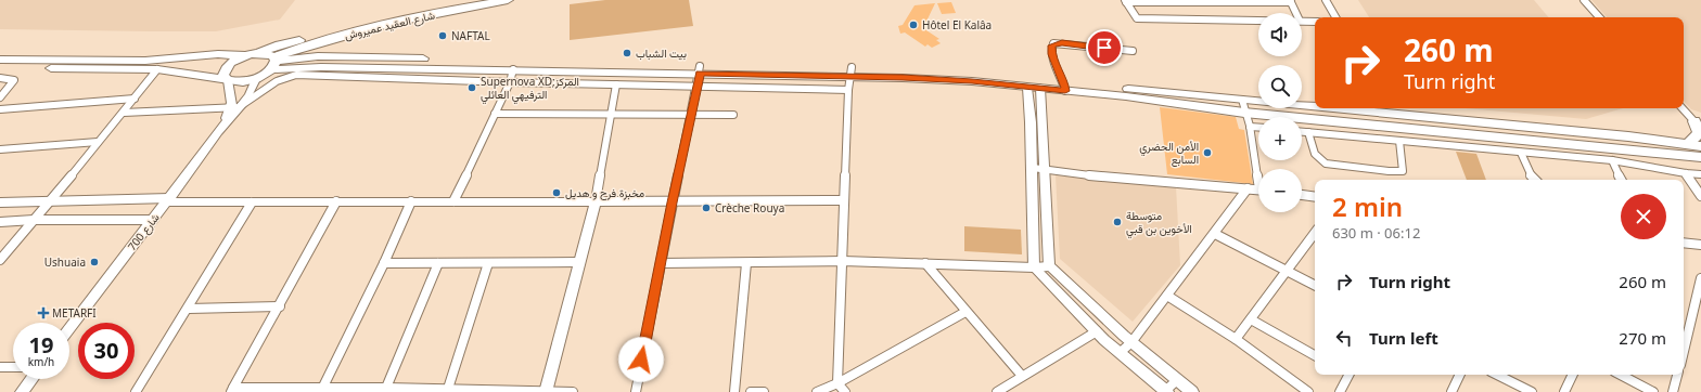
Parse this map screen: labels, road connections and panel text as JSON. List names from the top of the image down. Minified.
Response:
{"streets":{"main road":["شارع العقيد عميروش","شارع 700"]},"places":{"other":["Hôtel El Kalâa","NAFTAL","بيت الشباب","Supernova XD;المركز الترفيهي العائلي","الأمن الحضري السابع","مخبزة فرح و هديل","Crèche Rouya","متوسطة الأخوين بن قبي","Ushuaia"],"health":["METARFI"]},"page":{"map_buttons":["+","−"],"turn":["260 m","Turn right"],"heading":["2 min","630 m · 06:12"],"list":[{"name":"Turn right","value":"260 m"},{"name":"Turn left","value":"270 m"}],"speed":"19 km/h","limit":"30"}}
